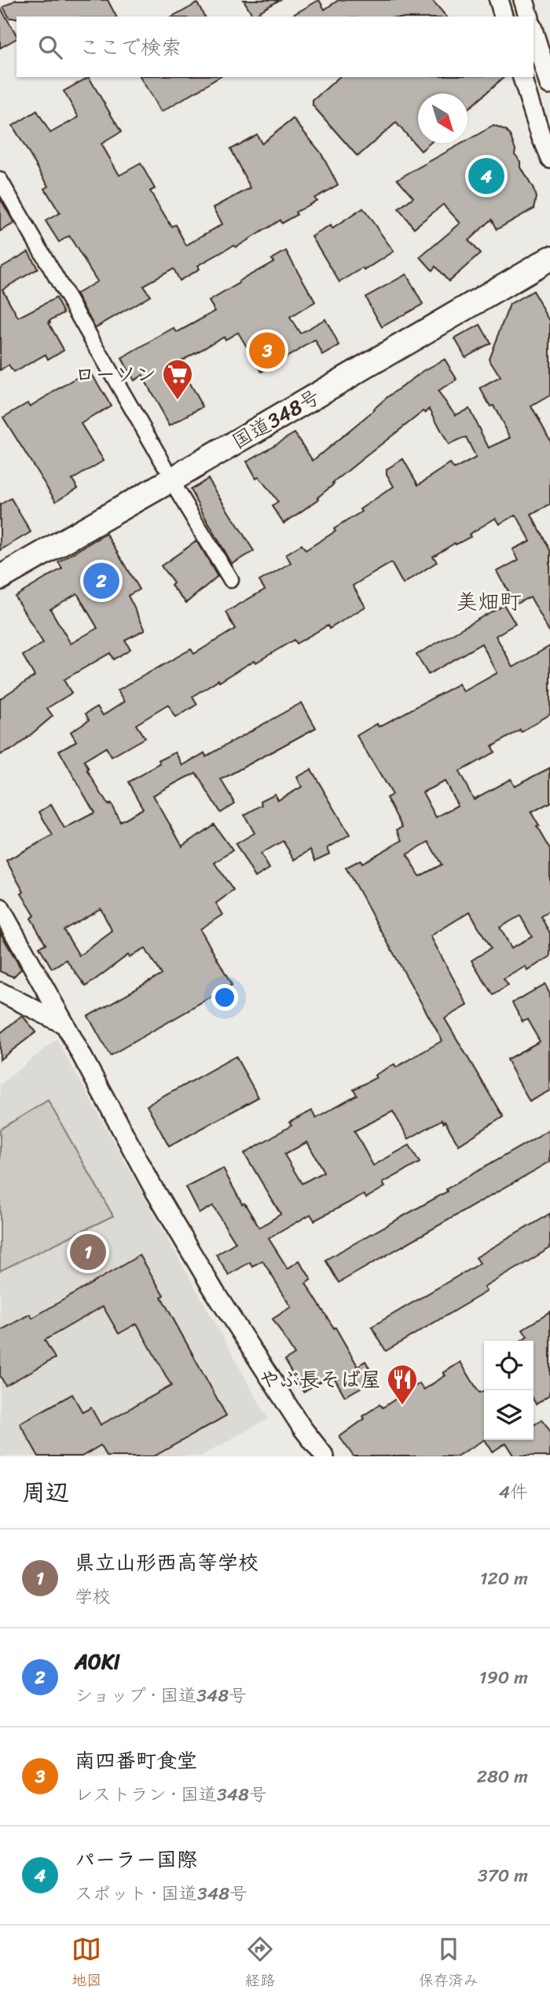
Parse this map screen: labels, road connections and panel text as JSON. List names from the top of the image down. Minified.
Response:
{"streets":{"highway":["国道348号"]},"districts":["美畑町"],"places":{"supermarket":["ローソン"],"restaurant":["やぶ長そば屋"]},"north":"bottom right","page":{"search":"ここで検索","pins":["4","3","2","1"],"heading":["周辺","4件"],"list":[{"mark":"1","name":"県立山形西高等学校","note":"学校","value":"120 m"},{"mark":"2","name":"AOKI","note":"ショップ · 国道348号","value":"190 m"},{"mark":"3","name":"南四番町食堂","note":"レストラン · 国道348号","value":"280 m"},{"mark":"4","name":"パーラー国際","note":"スポット · 国道348号","value":"370 m"}],"nav":["地図","経路","保存済み"]}}
